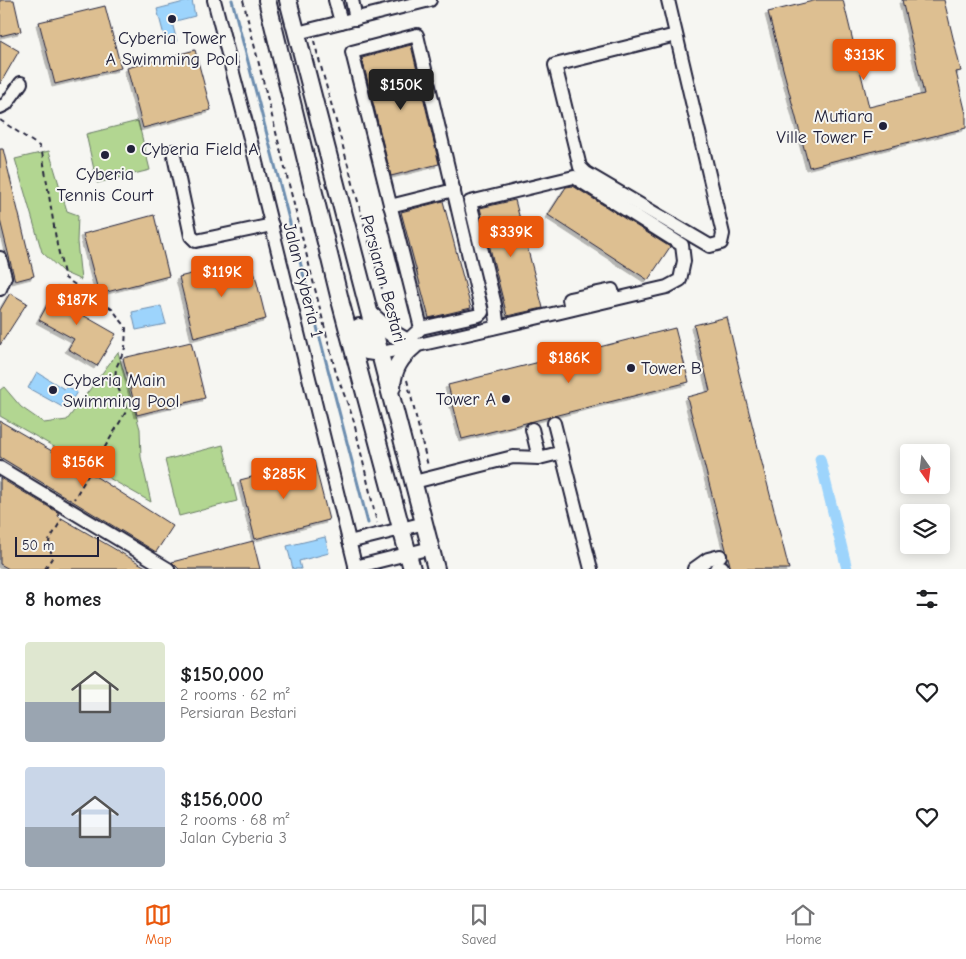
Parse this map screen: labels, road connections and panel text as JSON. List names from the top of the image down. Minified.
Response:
{"streets":{"main road":["Persiaran Bestari"],"street":["Jalan Cyberia 1"]},"places":["Cyberia Tower A Swimming Pool","Mutiara Ville Tower F","Cyberia Field A","Cyberia Tennis Court","Tower B","Cyberia Main Swimming Pool","Tower A"],"scale_bar":"50 m","north":"bottom","page":{"price":["$313K","$150K","$339K","$119K","$187K","$186K","$156K","$285K"],"scale":"50 m","heading":"8 homes","list":[{"name":"$150,000","note":"2 rooms · 62 m² · Persiaran Bestari"},{"name":"$156,000","note":"2 rooms · 68 m² · Jalan Cyberia 3"}],"tabs":["Map","Saved","Home"]}}
